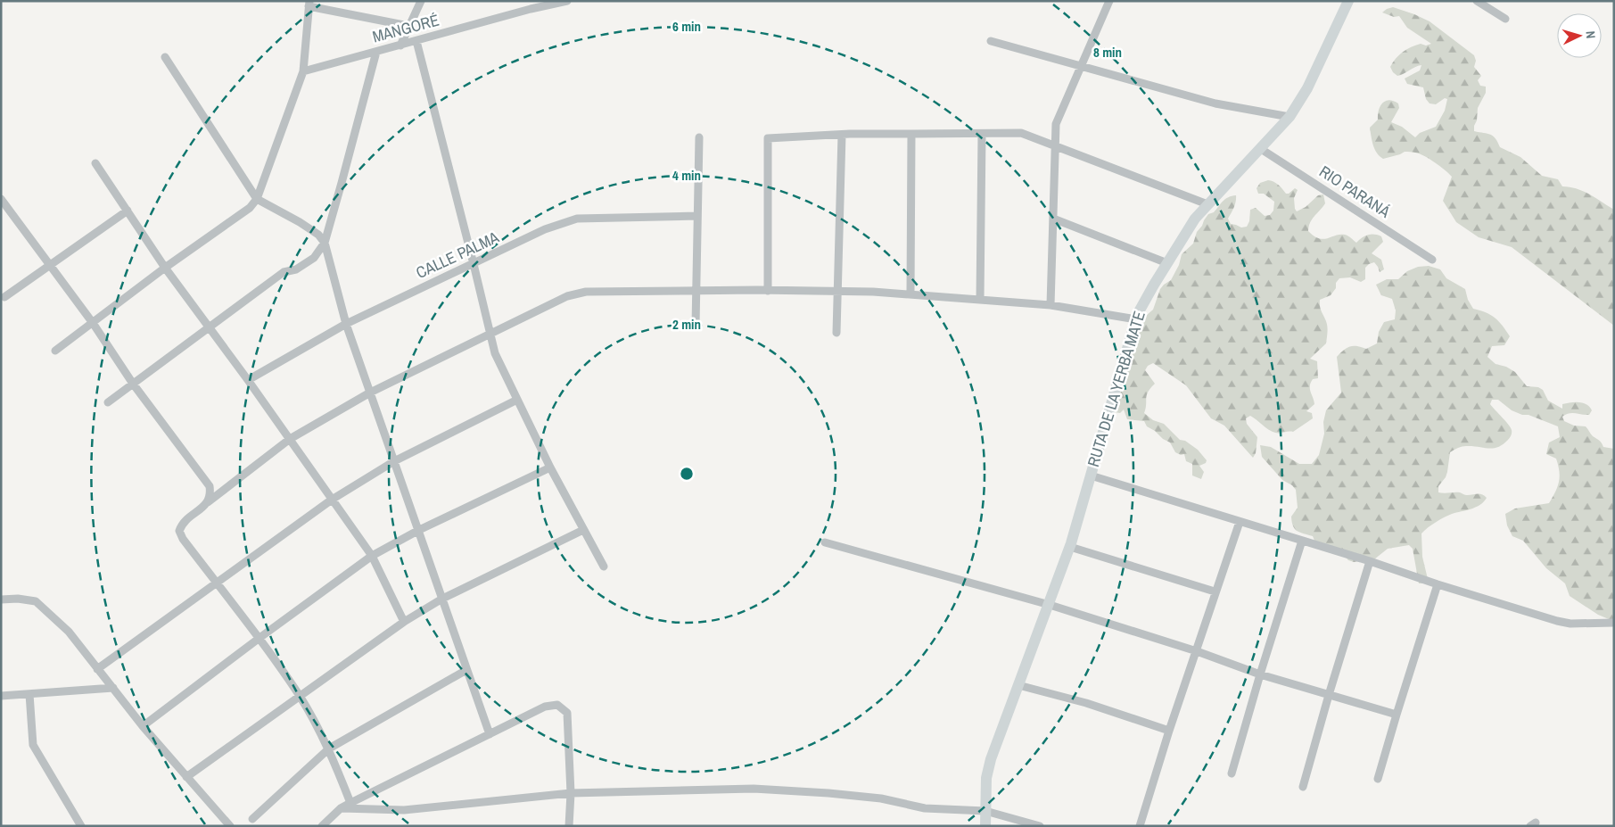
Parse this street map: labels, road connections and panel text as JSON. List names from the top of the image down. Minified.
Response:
{"streets":{"main road":["RUTA DE LA YERBA MATE"],"street":["MANGORÉ","RIO PARANÁ","CALLE PALMA"]},"crossings":[["RIO PARANÁ","RUTA DE LA YERBA MATE"]],"north":"right","rings":["6 min","8 min","4 min","2 min"]}
